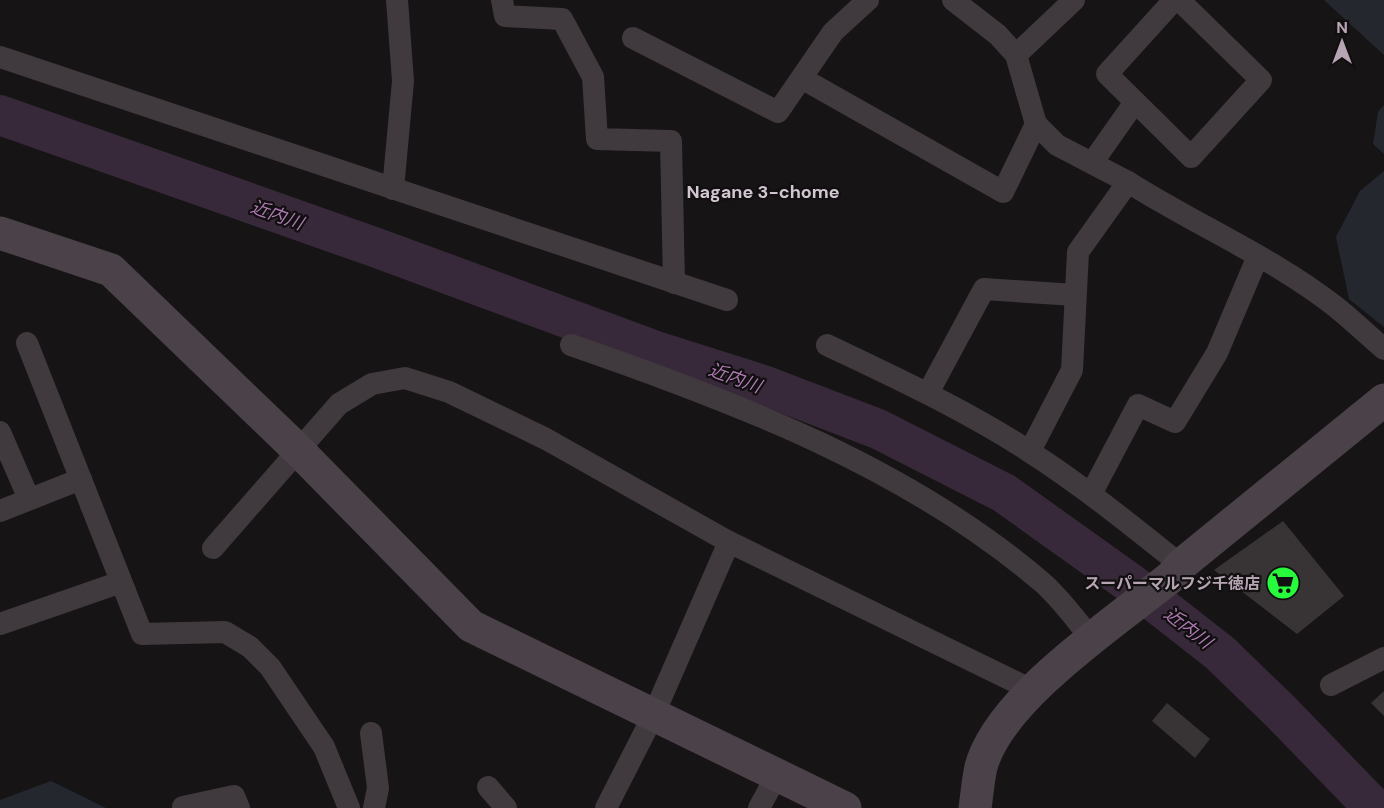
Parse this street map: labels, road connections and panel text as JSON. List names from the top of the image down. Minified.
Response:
{"districts":["Nagane 3-chome"],"water":["近内川"],"places":{"supermarket":["スーパーマルフジ千徳店"]},"north":"top"}
